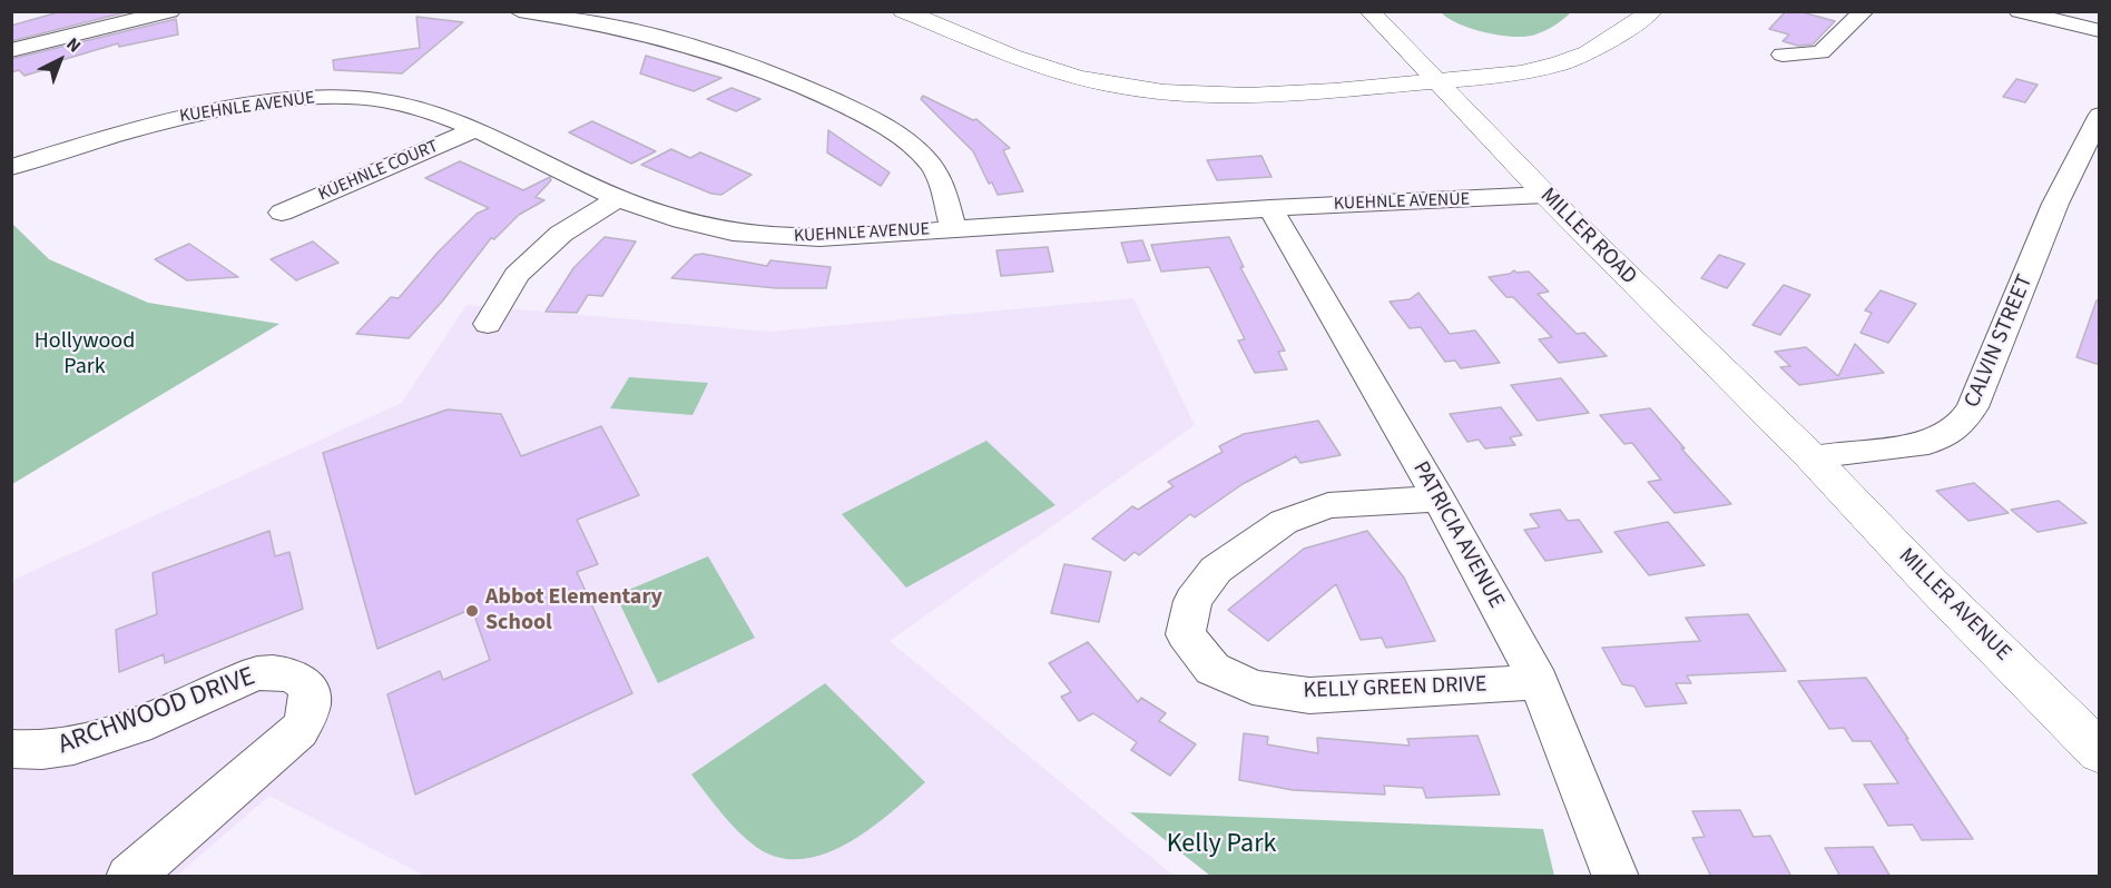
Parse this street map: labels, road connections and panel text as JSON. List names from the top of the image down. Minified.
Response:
{"streets":{"main road":["MILLER ROAD","MILLER AVENUE"],"street":["KUEHNLE AVENUE","KUEHNLE COURT","CALVIN STREET","PATRICIA AVENUE","KELLY GREEN DRIVE","ARCHWOOD DRIVE"]},"crossings":[["KUEHNLE AVENUE","KUEHNLE COURT"],["KUEHNLE AVENUE","MILLER ROAD"],["KUEHNLE AVENUE","PATRICIA AVENUE"],["MILLER ROAD","CALVIN STREET"],["MILLER ROAD","MILLER AVENUE"],["CALVIN STREET","MILLER AVENUE"],["PATRICIA AVENUE","KELLY GREEN DRIVE"]],"parks":["Hollywood Park","Kelly Park"],"places":["Abbot Elementary School"],"north":"top right"}
